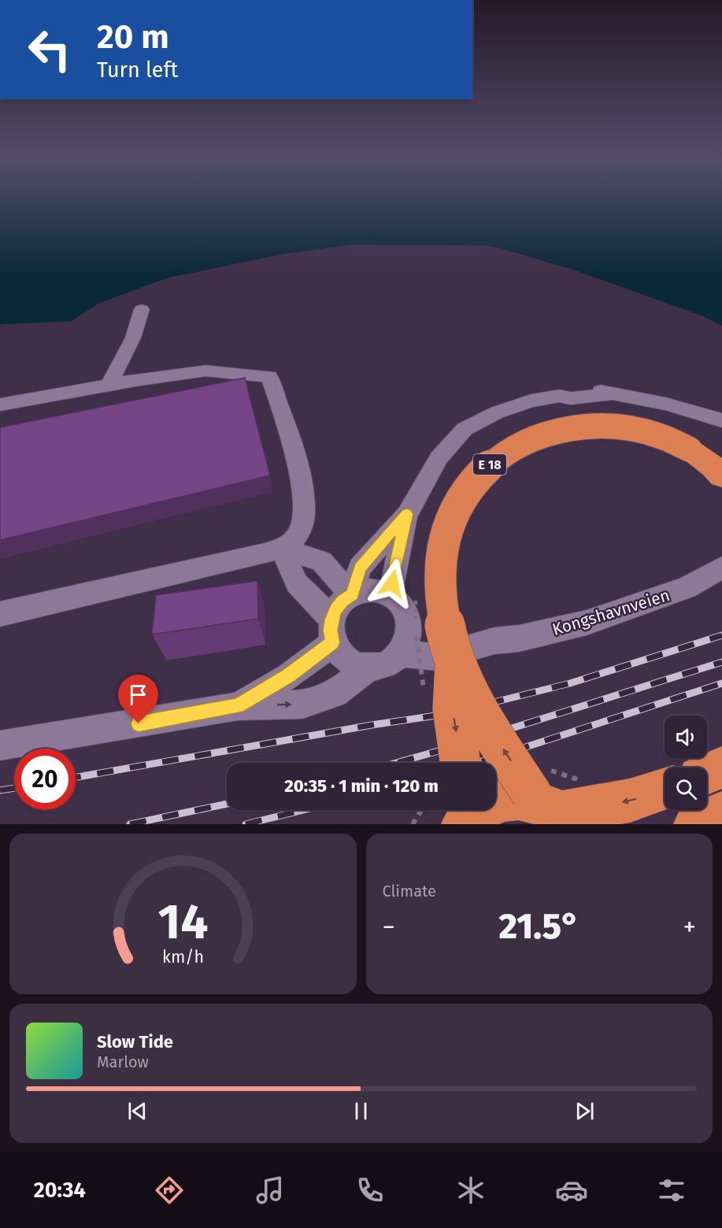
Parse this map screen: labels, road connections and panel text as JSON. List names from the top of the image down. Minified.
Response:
{"streets":{"highway":["E 18"],"street":["Kongshavnveien"]},"page":{"turn":["20 m","Turn left"],"limit":"20","trip":"20:35 · 1 min · 120 m","tile":"Climate","heat":["−","21.5°","+"],"song":["Slow Tide","Marlow"],"tabs":"20:34","gauge":["14","km/h"]}}
